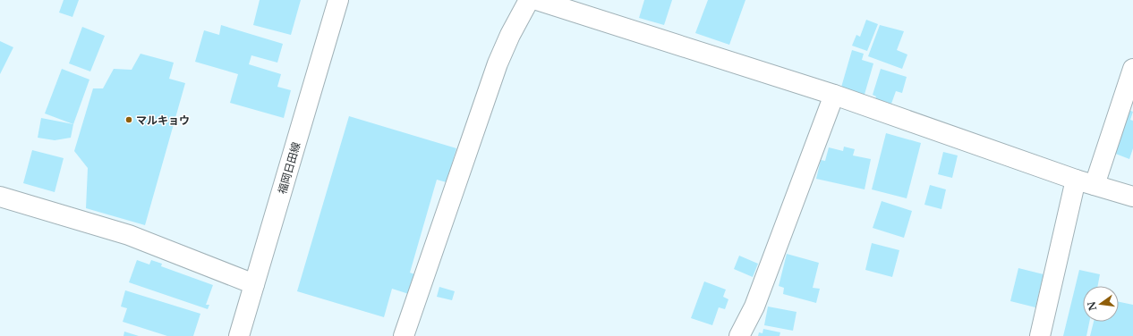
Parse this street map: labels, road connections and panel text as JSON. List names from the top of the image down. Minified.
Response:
{"streets":{"street":["福岡日田線"]},"places":["マルキョウ"],"north":"left"}
